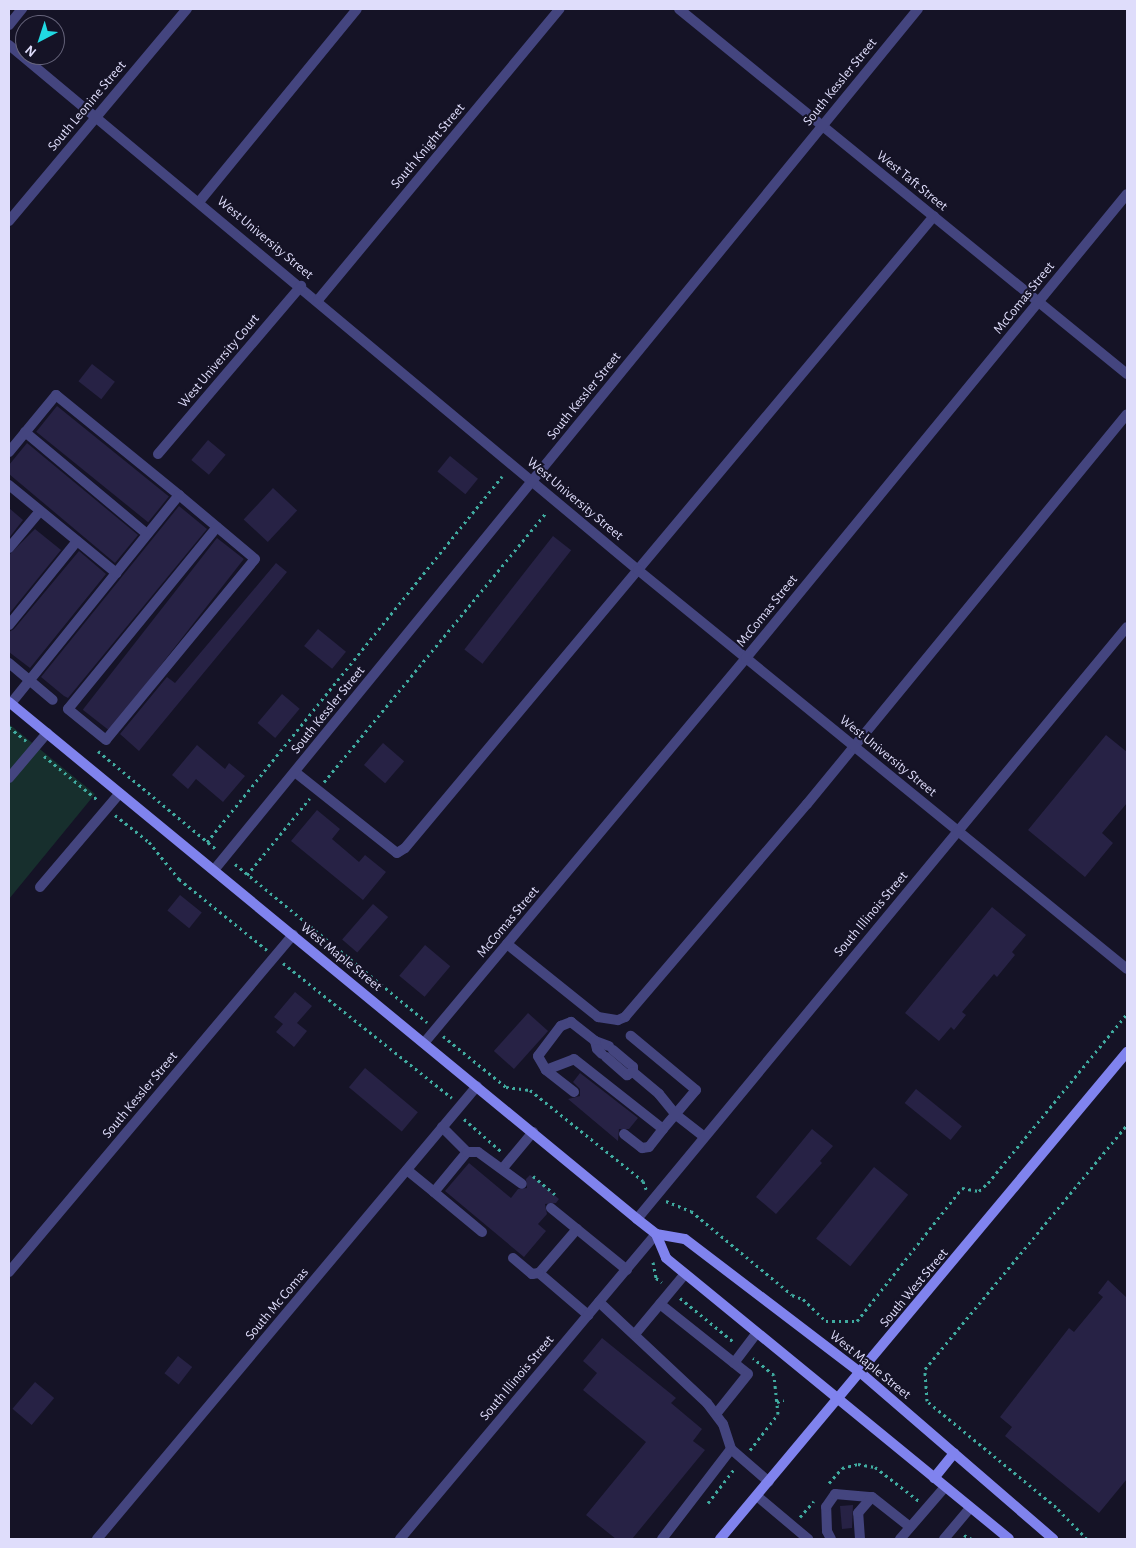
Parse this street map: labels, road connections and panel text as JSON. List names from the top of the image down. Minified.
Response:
{"streets":{"street":["South Kessler Street","South Leonine Street","South Knight Street","West Taft Street","West University Street","McComas Street","West University Court","South Illinois Street","West Maple Street","South West Street","South Mc Comas"]},"crossings":[["South Kessler Street","West Taft Street"],["South Kessler Street","West University Street"],["South Kessler Street","West Maple Street"],["South Leonine Street","West University Street"],["South Knight Street","West University Street"],["West Taft Street","McComas Street"],["West University Street","McComas Street"],["West University Street","West University Court"],["West University Street","South Illinois Street"],["McComas Street","West Maple Street"],["South Illinois Street","West Maple Street"],["West Maple Street","South West Street"],["West Maple Street","South Mc Comas"]],"north":"bottom left"}
